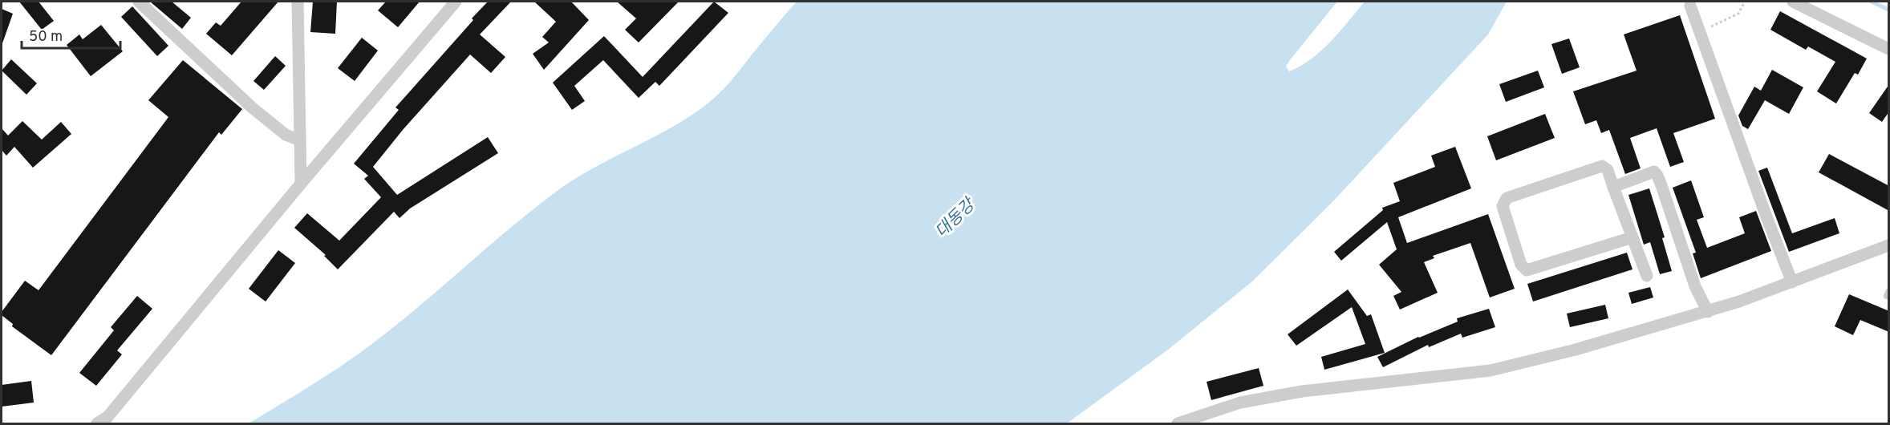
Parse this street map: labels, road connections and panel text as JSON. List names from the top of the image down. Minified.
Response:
{"water":["대동강"],"scale_bar":"50 m"}
